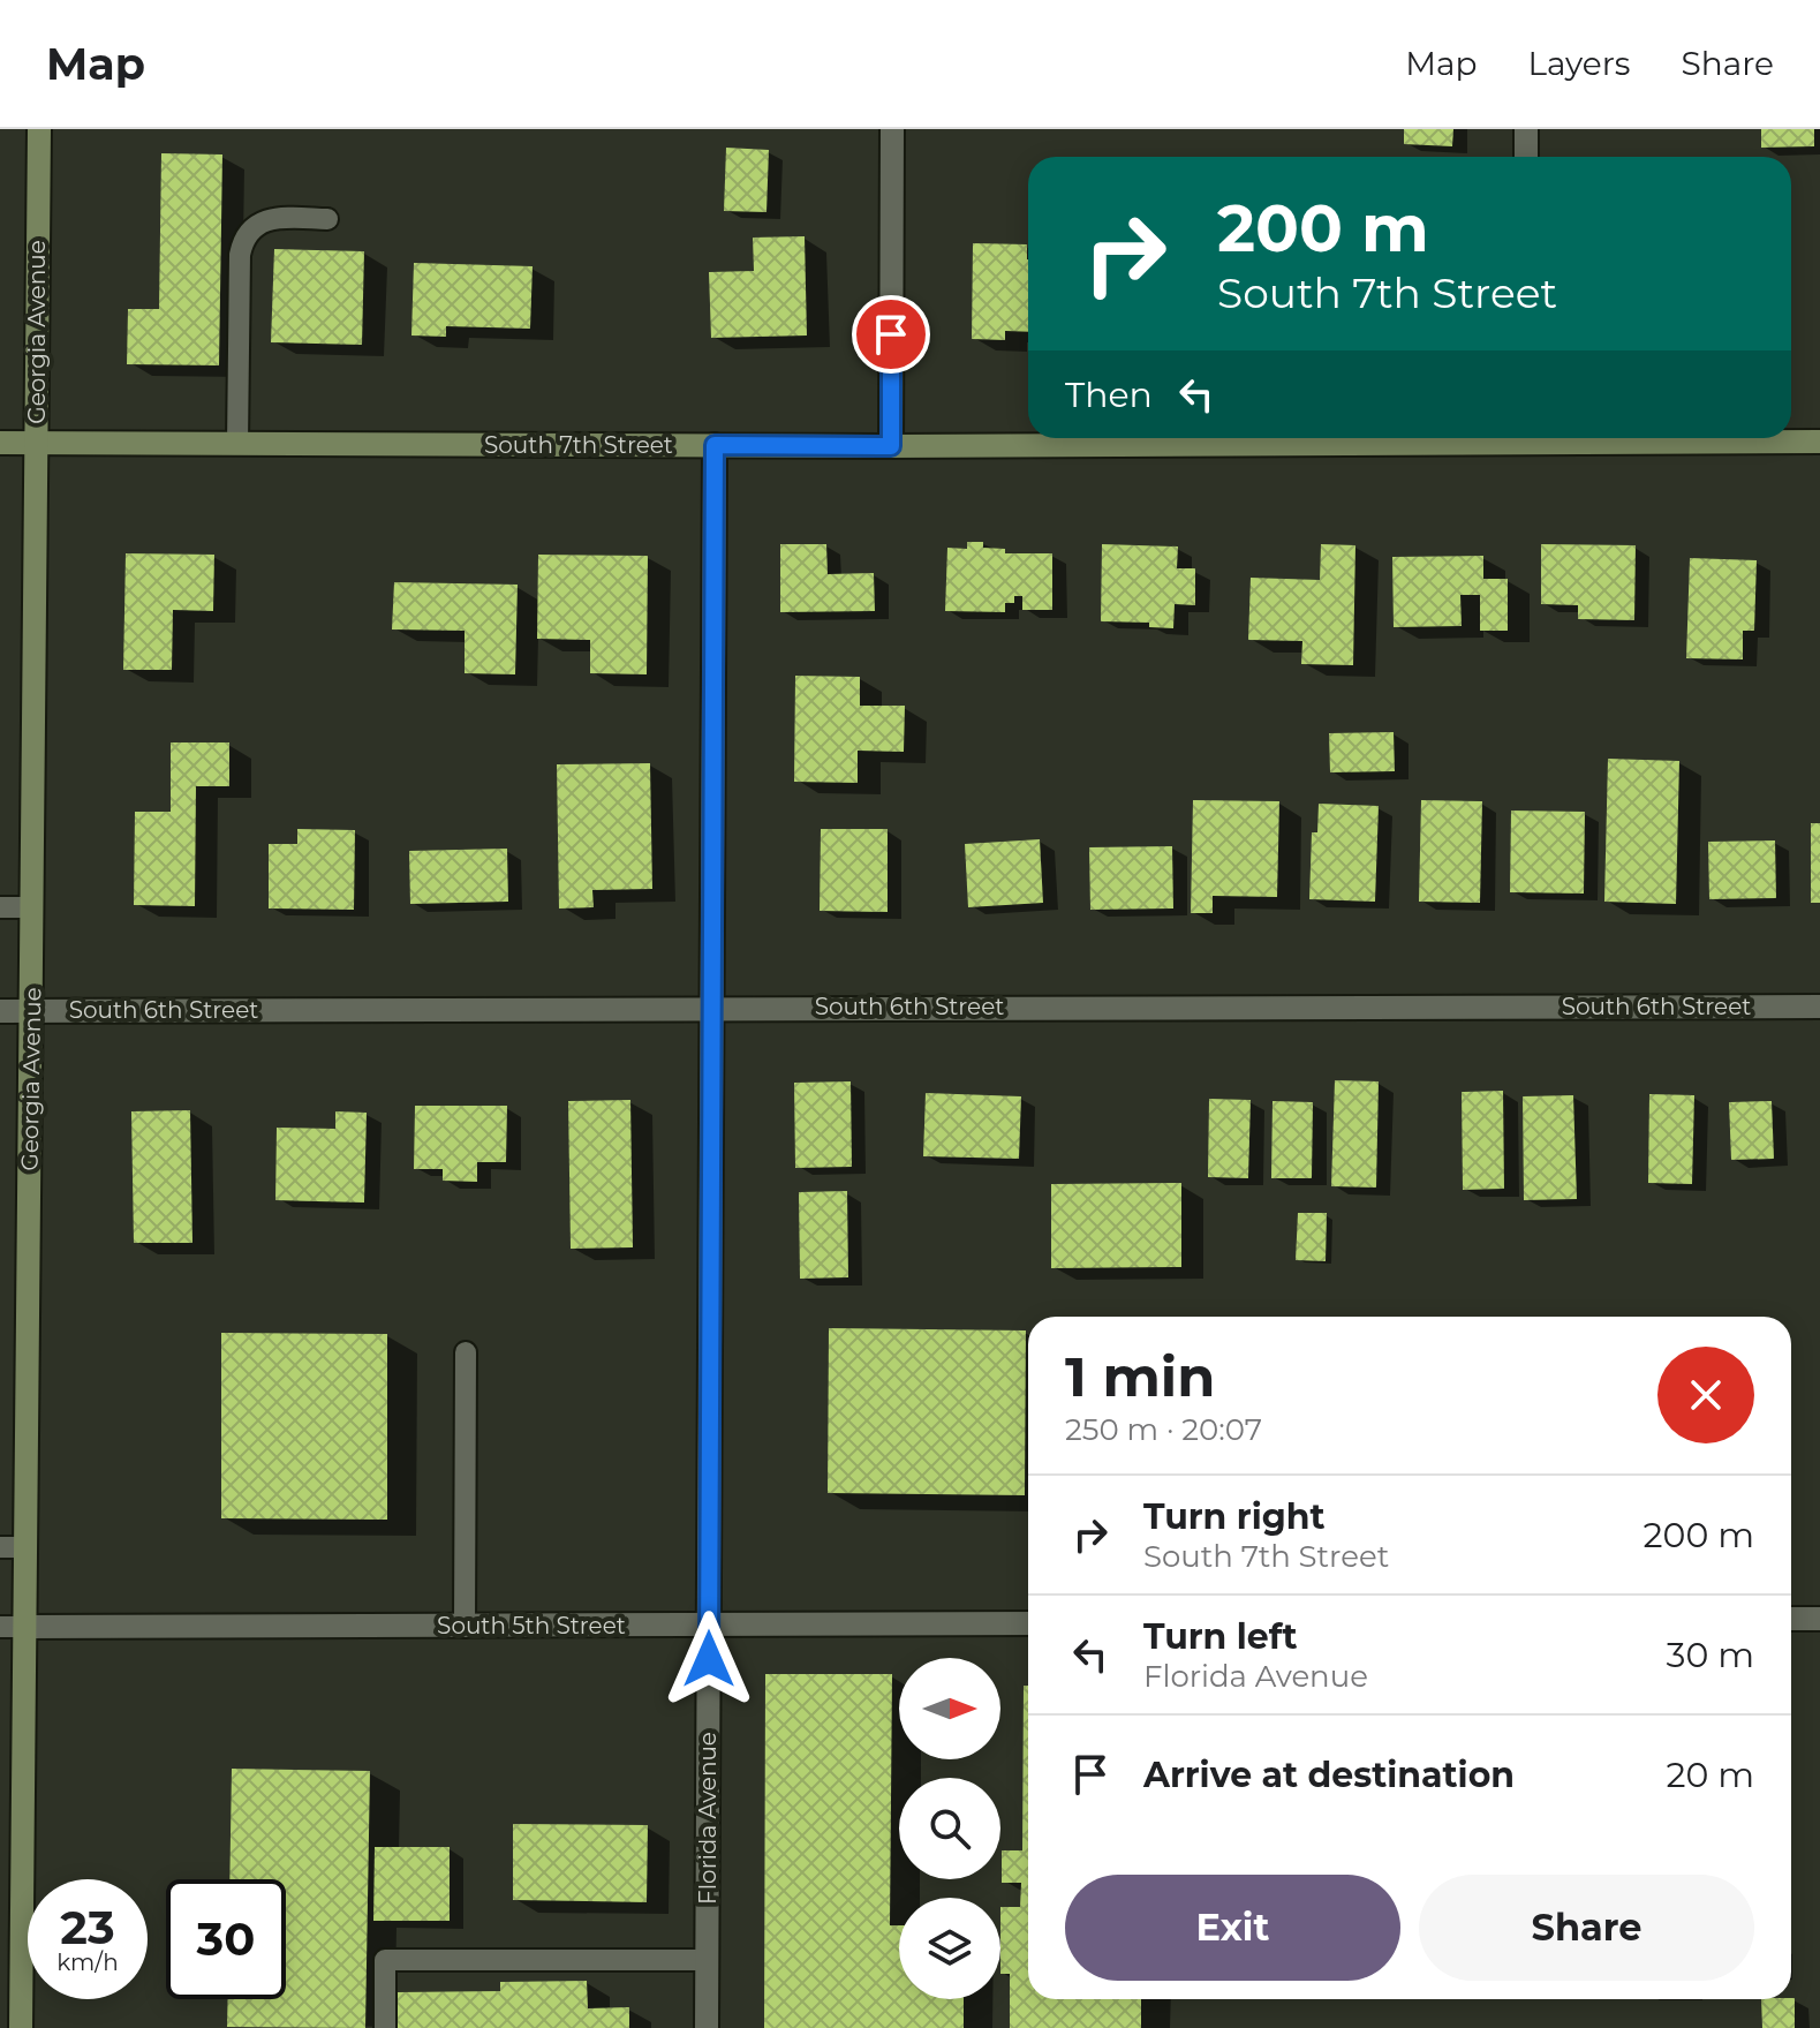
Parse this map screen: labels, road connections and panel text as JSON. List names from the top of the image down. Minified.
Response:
{"streets":{"street":["Georgia Avenue","South 7th Street","South 6th Street","South 5th Street","Florida Avenue"]},"crossings":[["Georgia Avenue","South 7th Street"],["Georgia Avenue","South 6th Street"],["Georgia Avenue","South 5th Street"],["South 7th Street","Florida Avenue"],["South 6th Street","Florida Avenue"],["South 5th Street","Florida Avenue"]],"north":"right","page":{"header":"Map","nav":["Map","Layers","Share"],"turn":["200 m","South 7th Street"],"then":"Then","heading":["1 min","250 m · 20:07"],"list":[{"name":"Turn right","note":"South 7th Street","value":"200 m"},{"name":"Turn left","note":"Florida Avenue","value":"30 m"},{"name":"Arrive at destination","value":"20 m"}],"buttons":["Exit","Share"],"speed":"23 km/h","limit":"30"}}
